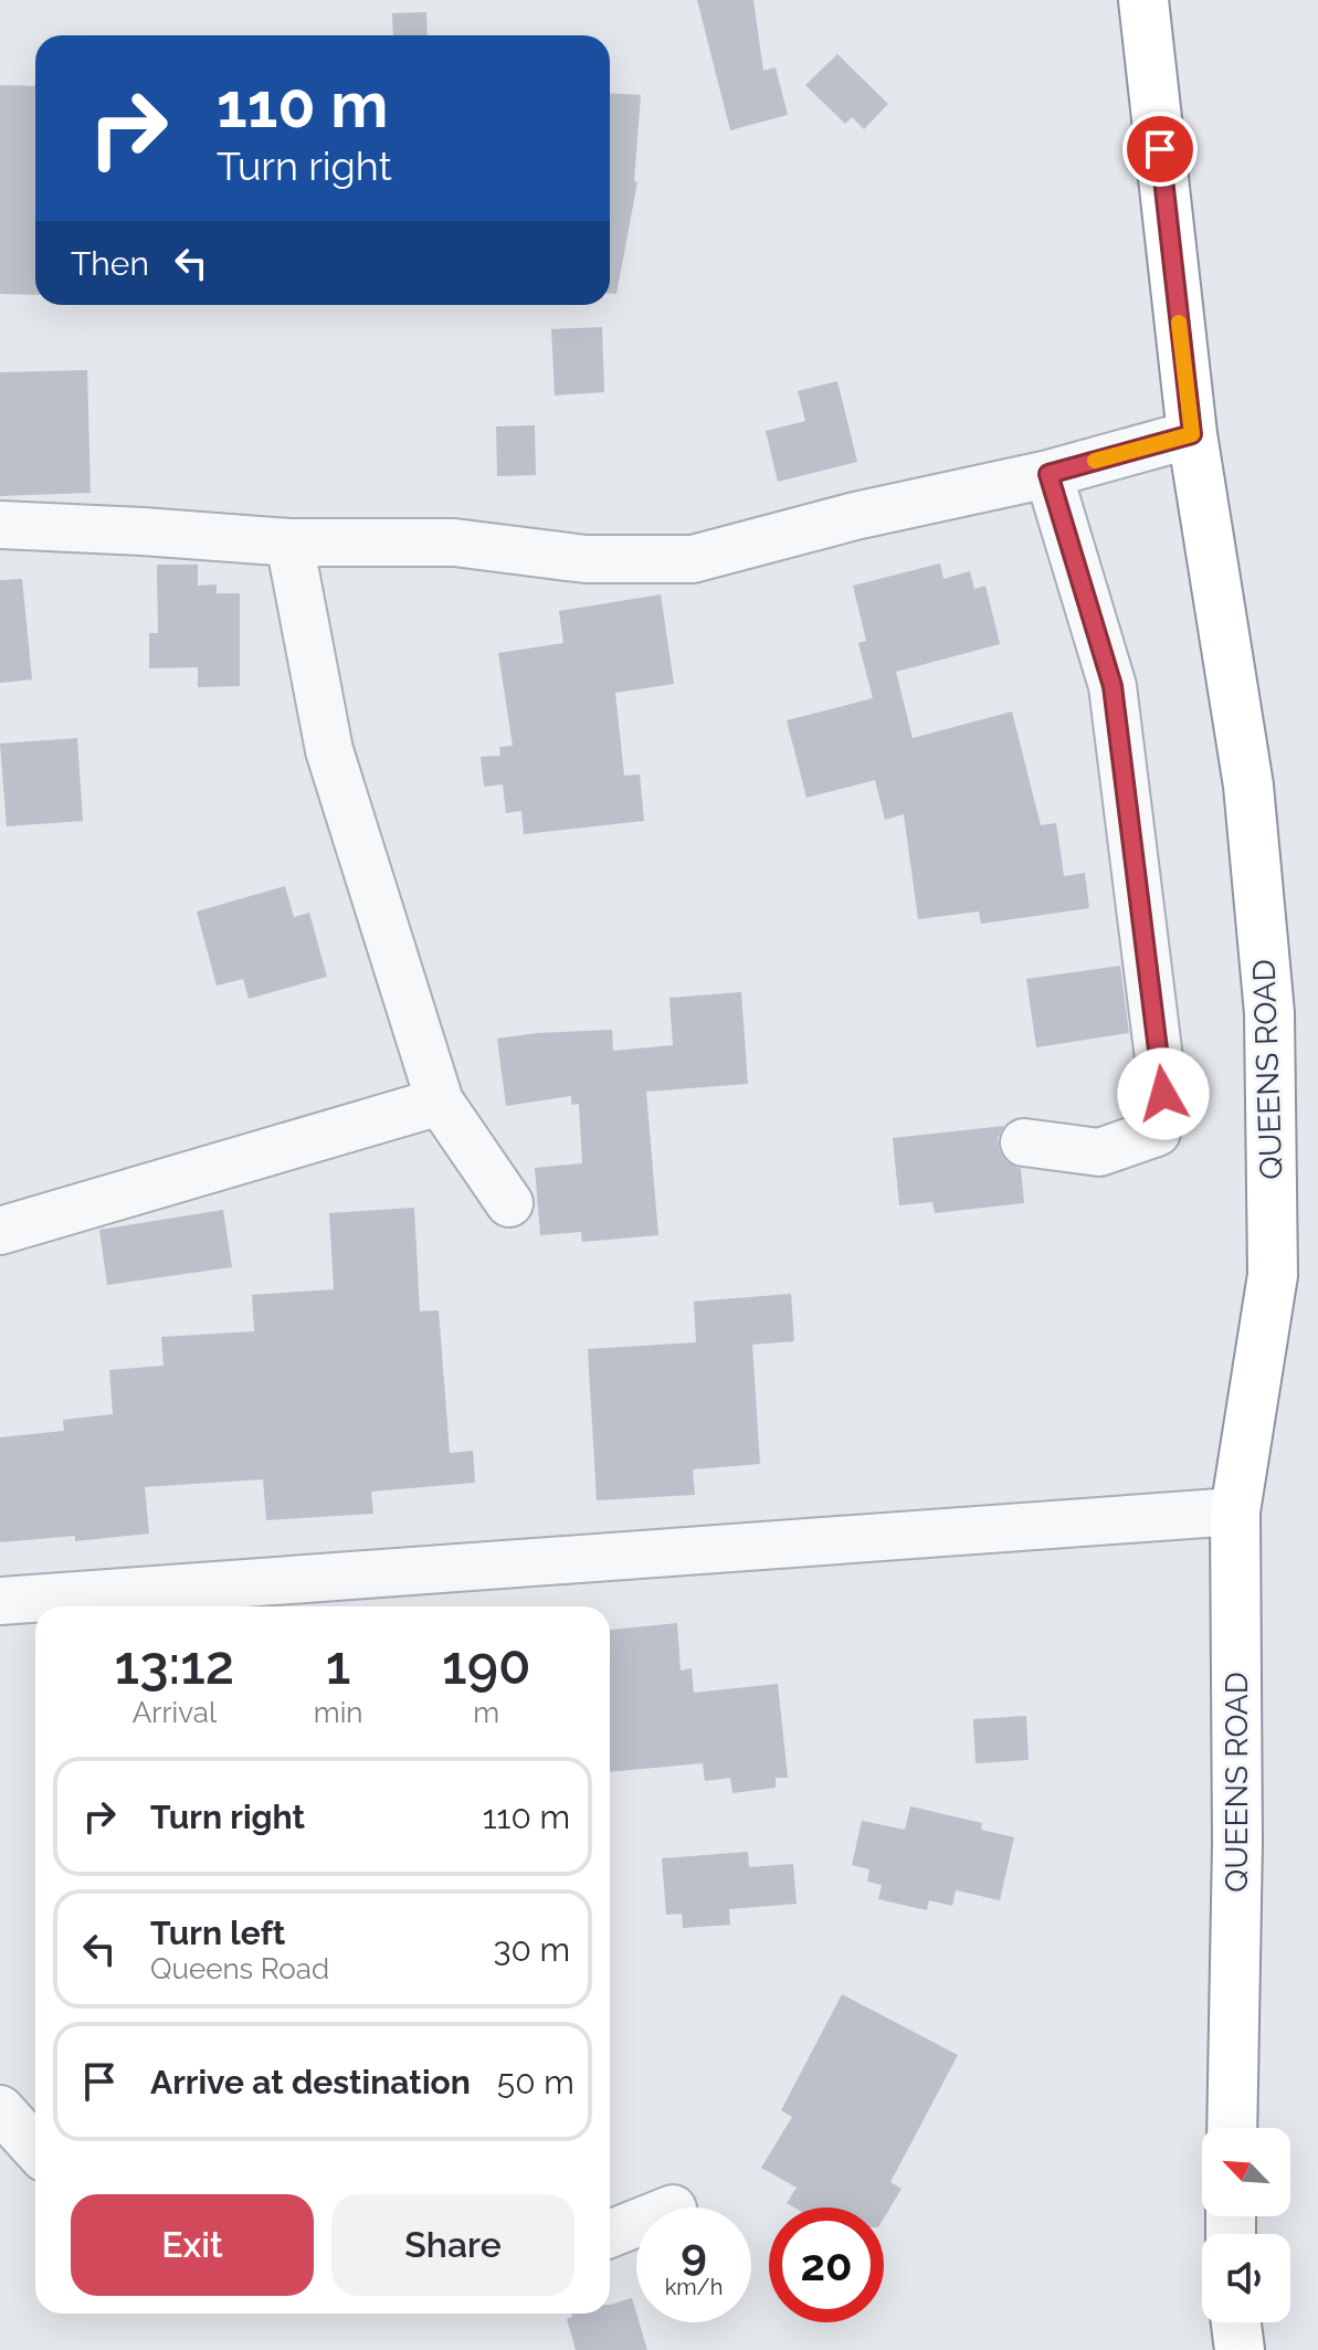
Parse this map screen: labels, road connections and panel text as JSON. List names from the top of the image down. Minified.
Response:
{"streets":{"highway":["QUEENS ROAD"]},"north":"top left","page":{"turn":["110 m","Turn right"],"then":"Then","eta":["13:12","Arrival","1","min","190","m"],"list":[{"name":"Turn right","value":"110 m"},{"name":"Turn left","note":"Queens Road","value":"30 m"},{"name":"Arrive at destination","value":"50 m"}],"buttons":["Exit","Share"],"speed":"9 km/h","limit":"20"}}
